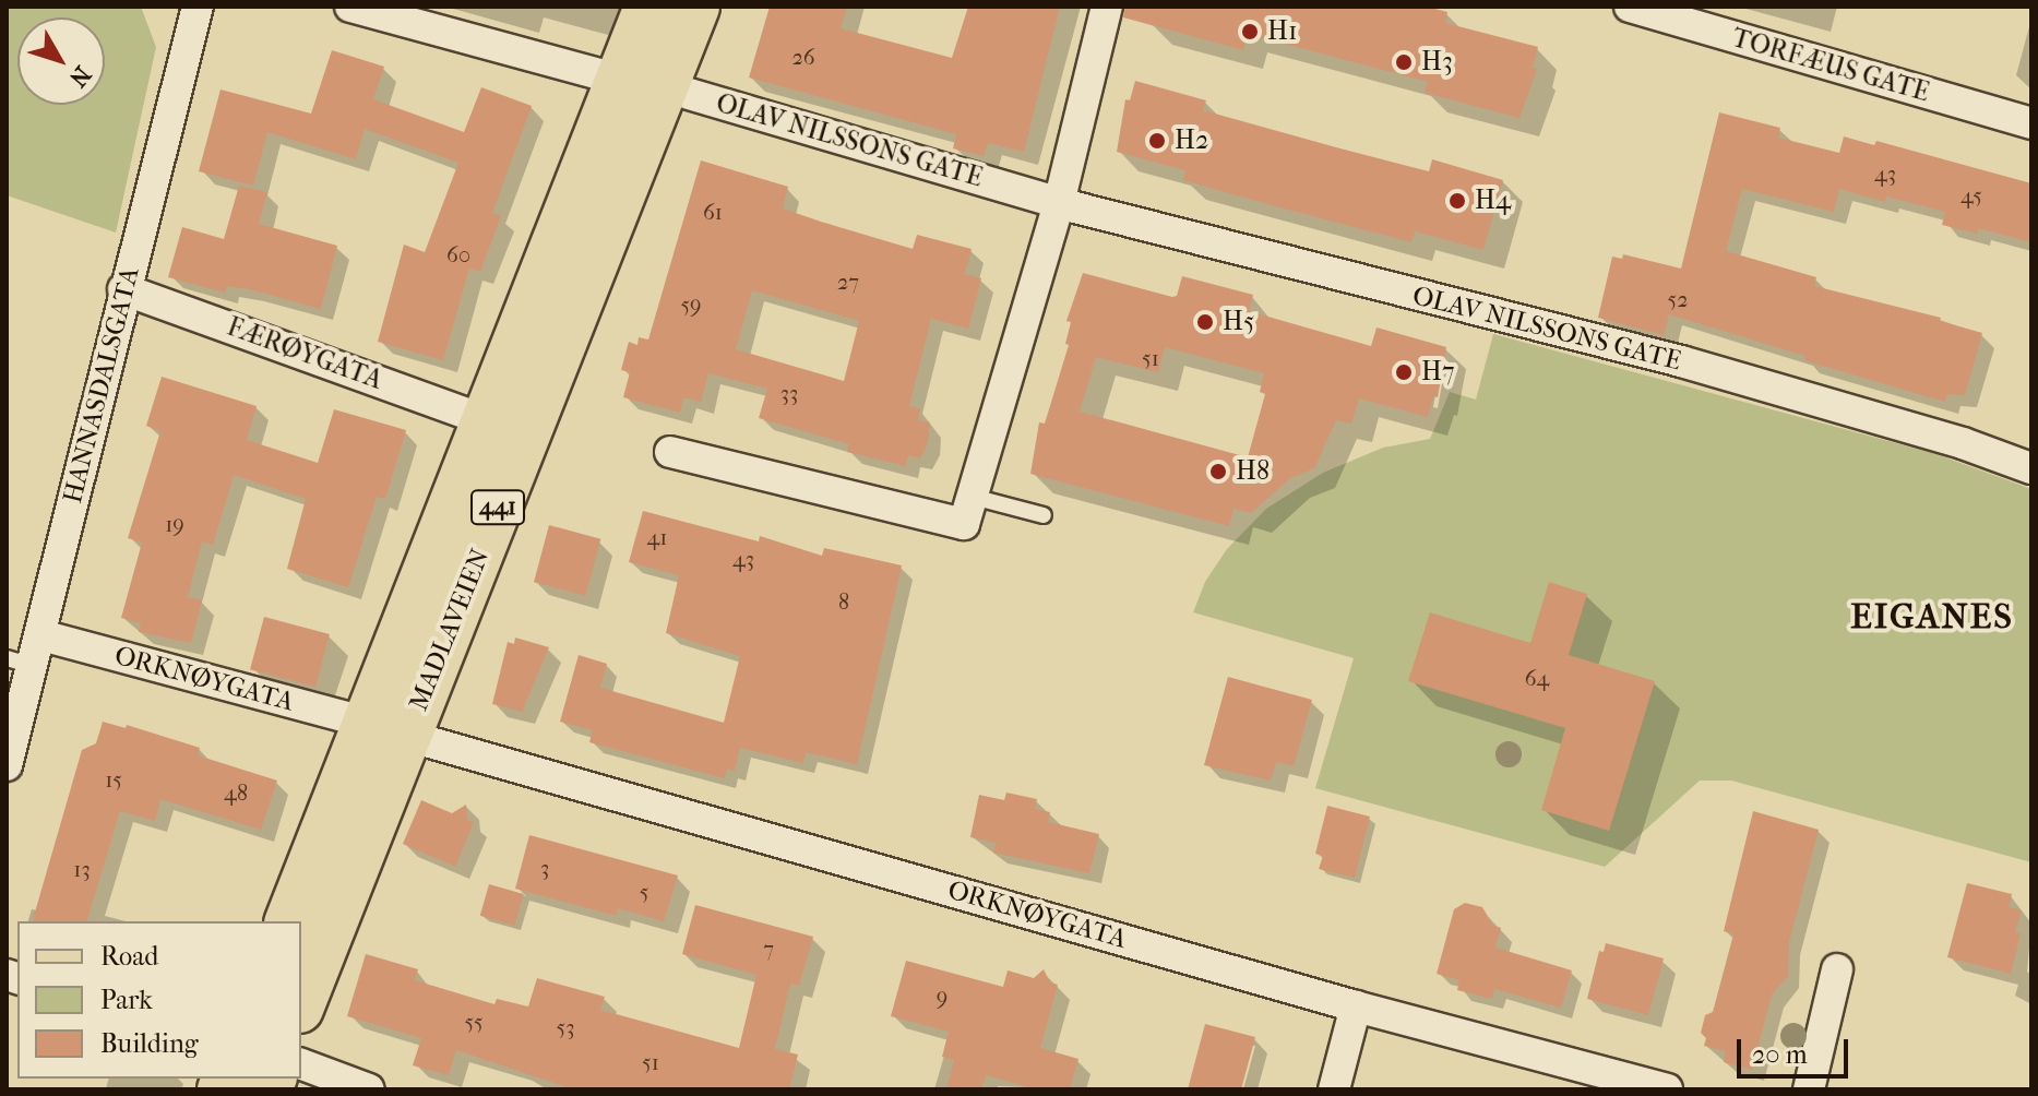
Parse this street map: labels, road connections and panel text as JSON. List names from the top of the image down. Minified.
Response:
{"streets":{"main road":["441","MADLAVEIEN"],"street":["TORFÆUS GATE","OLAV NILSSONS GATE","FÆRØYGATA","HANNASDALSGATA","ORKNØYGATA"]},"crossings":[["FÆRØYGATA","HANNASDALSGATA"],["FÆRØYGATA","MADLAVEIEN"],["HANNASDALSGATA","ORKNØYGATA"],["MADLAVEIEN","ORKNØYGATA"]],"districts":["EIGANES"],"places":["H1","H3","H2","H4","H5","H7","H8"],"house_numbers":["26","43","45","61","60","27","52","59","51","33","19","41","43","8","64","15","48","3","13","5","7","9","55","53","51"],"legend":["Road","Park","Building"],"scale_bar":"20 m","north":"bottom right"}
